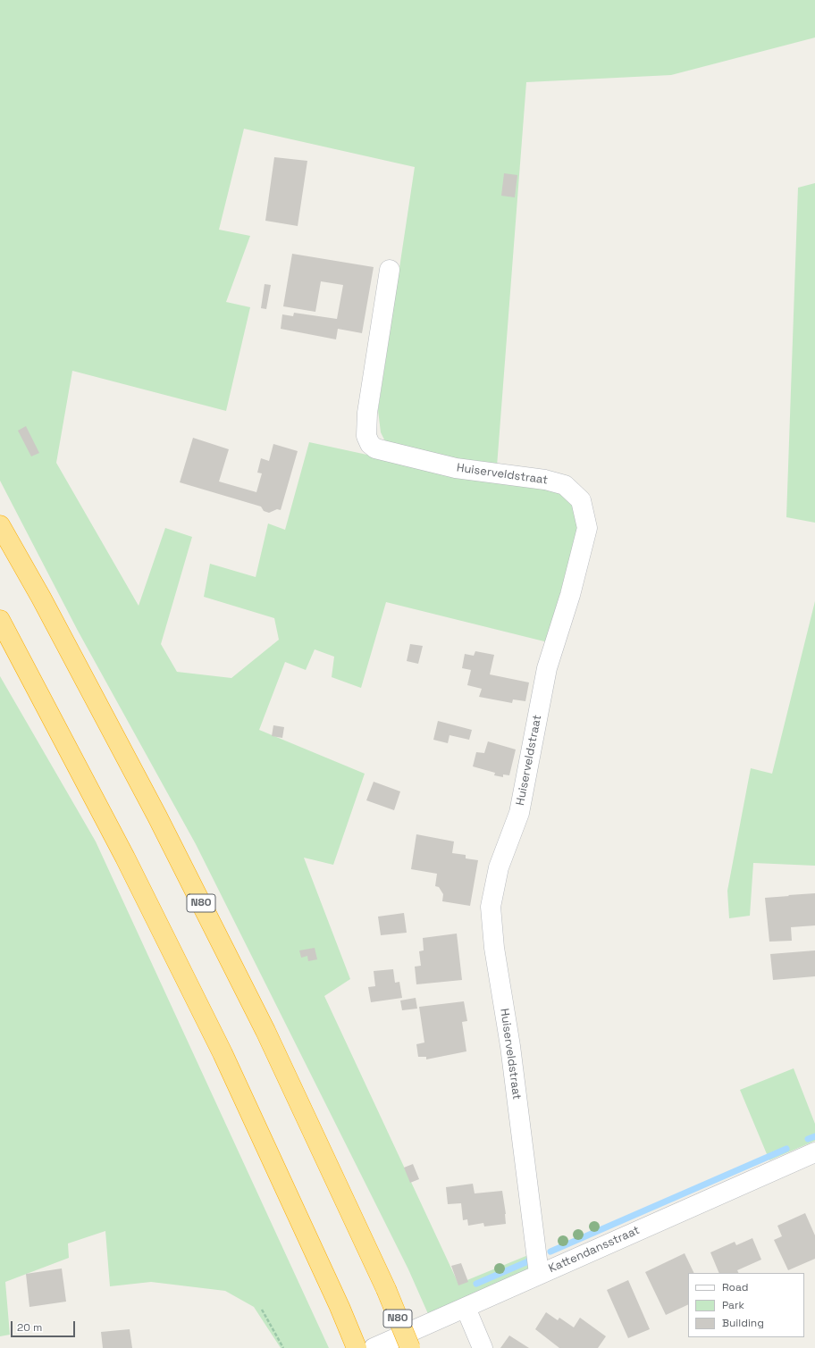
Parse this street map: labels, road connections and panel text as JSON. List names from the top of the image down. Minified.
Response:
{"streets":{"highway":["N80"],"street":["Huiserveldstraat","Kattendansstraat"]},"crossings":[["Huiserveldstraat","Kattendansstraat"]],"legend":["Road","Park","Building"],"scale_bar":"20 m"}
